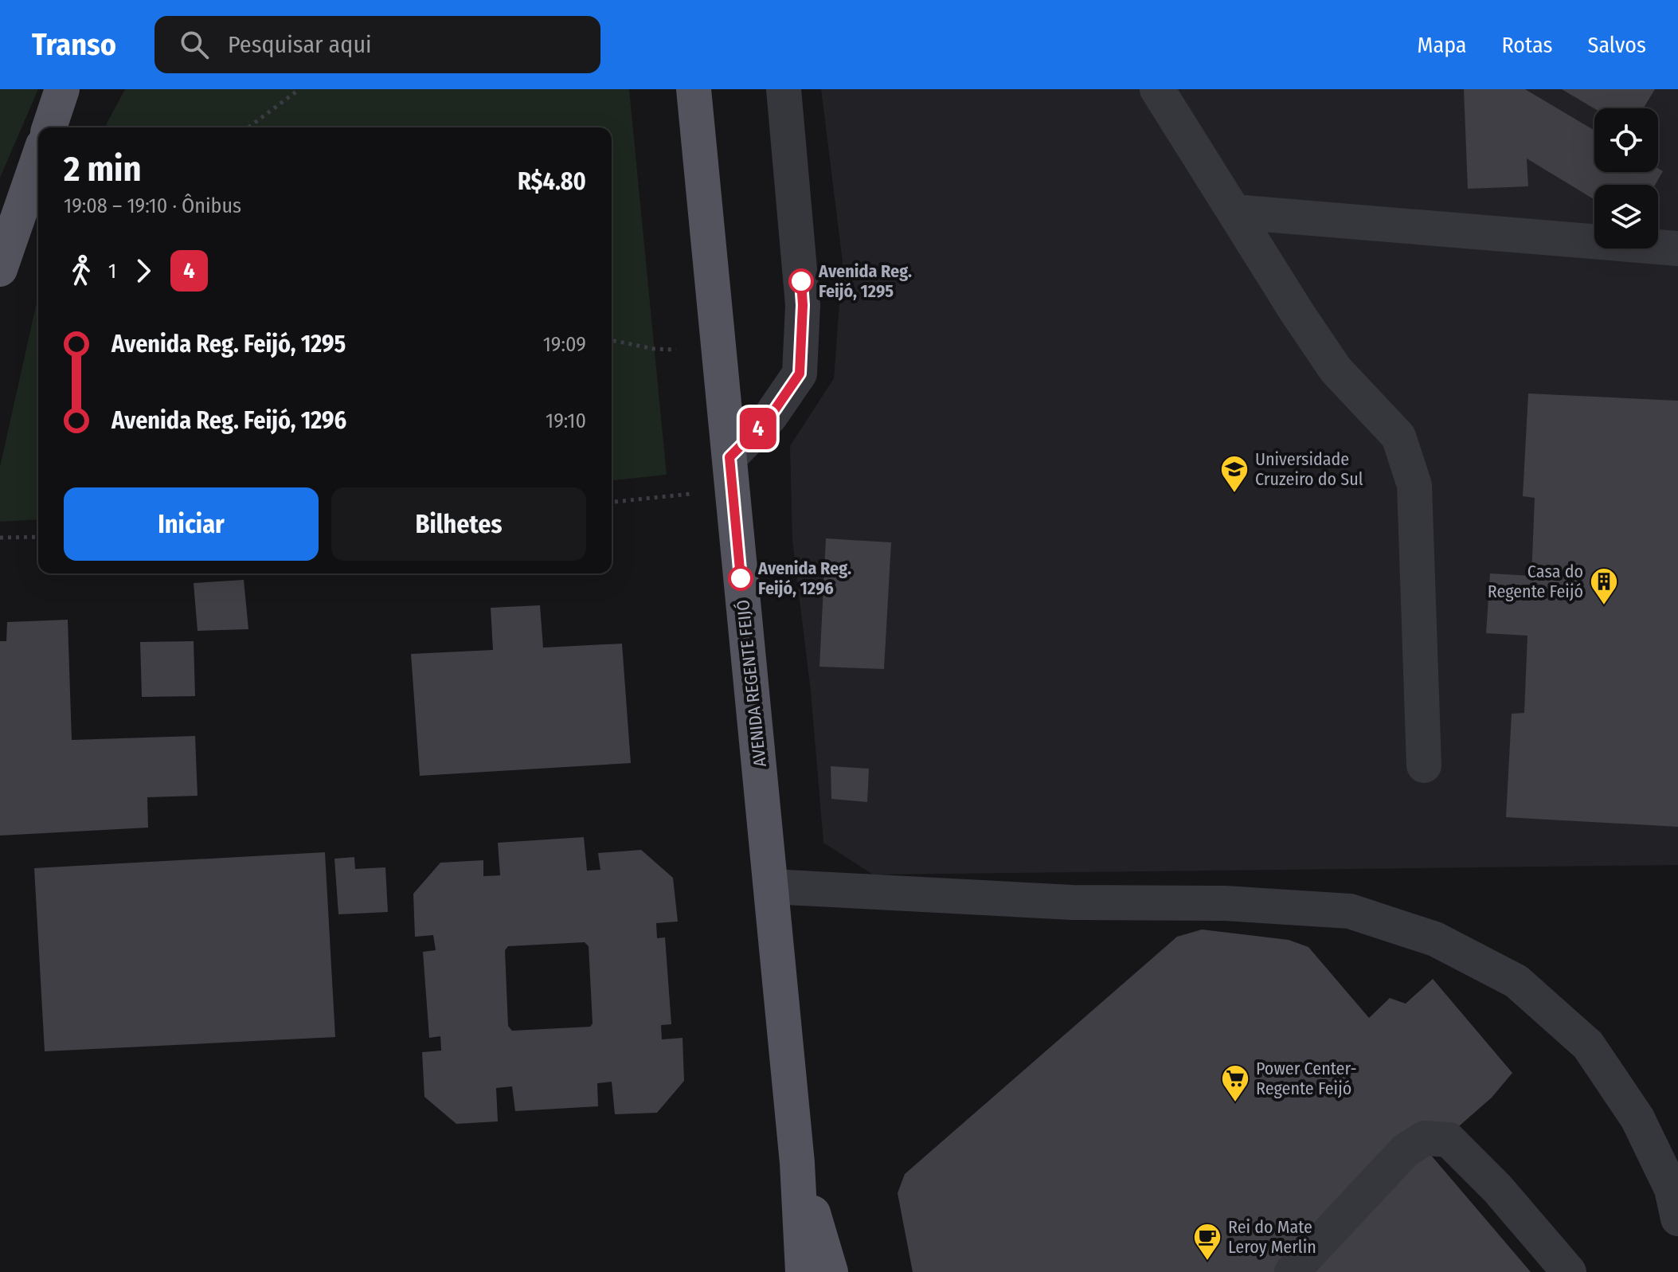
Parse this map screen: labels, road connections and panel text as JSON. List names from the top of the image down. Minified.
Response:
{"streets":{"main road":["AVENIDA REGENTE FEIJÓ"]},"places":{"other":["Avenida Reg. Feijó, 1295","Avenida Reg. Feijó, 1296"],"school or university":["Universidade Cruzeiro do Sul"],"building":["Casa do Regente Feijó"],"supermarket":["Power Center- Regente Feijó"],"cafe":["Rei do Mate Leroy Merlin"]},"lines":["bus line 4"],"page":{"header":"Transo","search":"Pesquisar aqui","nav":["Mapa","Rotas","Salvos"],"on_map":"4","heading":["2 min","19:08 – 19:10 · Ônibus","R$4.80"],"legs":["1","4"],"list":[{"name":"Avenida Reg. Feijó, 1295","value":"19:09"},{"name":"Avenida Reg. Feijó, 1296","value":"19:10"}],"buttons":["Iniciar","Bilhetes"]}}
